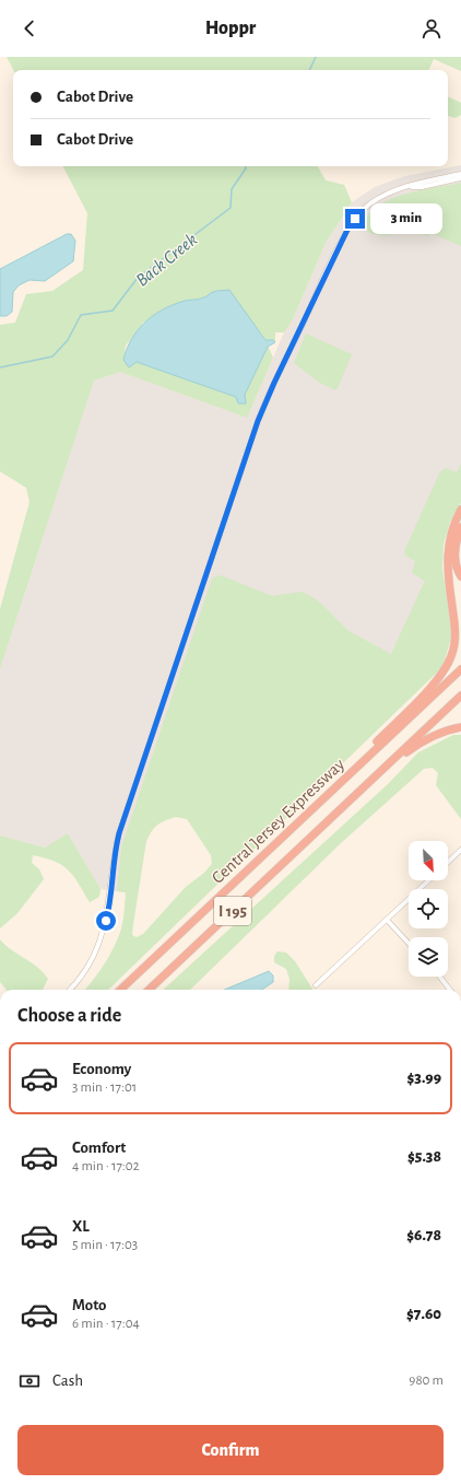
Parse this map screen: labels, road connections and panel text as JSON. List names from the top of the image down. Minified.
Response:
{"streets":{"highway":["Central Jersey Expressway","I 195"]},"water":["Back Creek"],"north":"bottom right","page":{"header":"Hoppr","banner":["Cabot Drive","Cabot Drive"],"bubble":"3 min","heading":"Choose a ride","list":[{"name":"Economy","note":"3 min · 17:01","value":"$3.99"},{"name":"Comfort","note":"4 min · 17:02","value":"$5.38"},{"name":"XL","note":"5 min · 17:03","value":"$6.78"},{"name":"Moto","note":"6 min · 17:04","value":"$7.60"}],"pay":["Cash","980 m"],"buttons":"Confirm"}}
